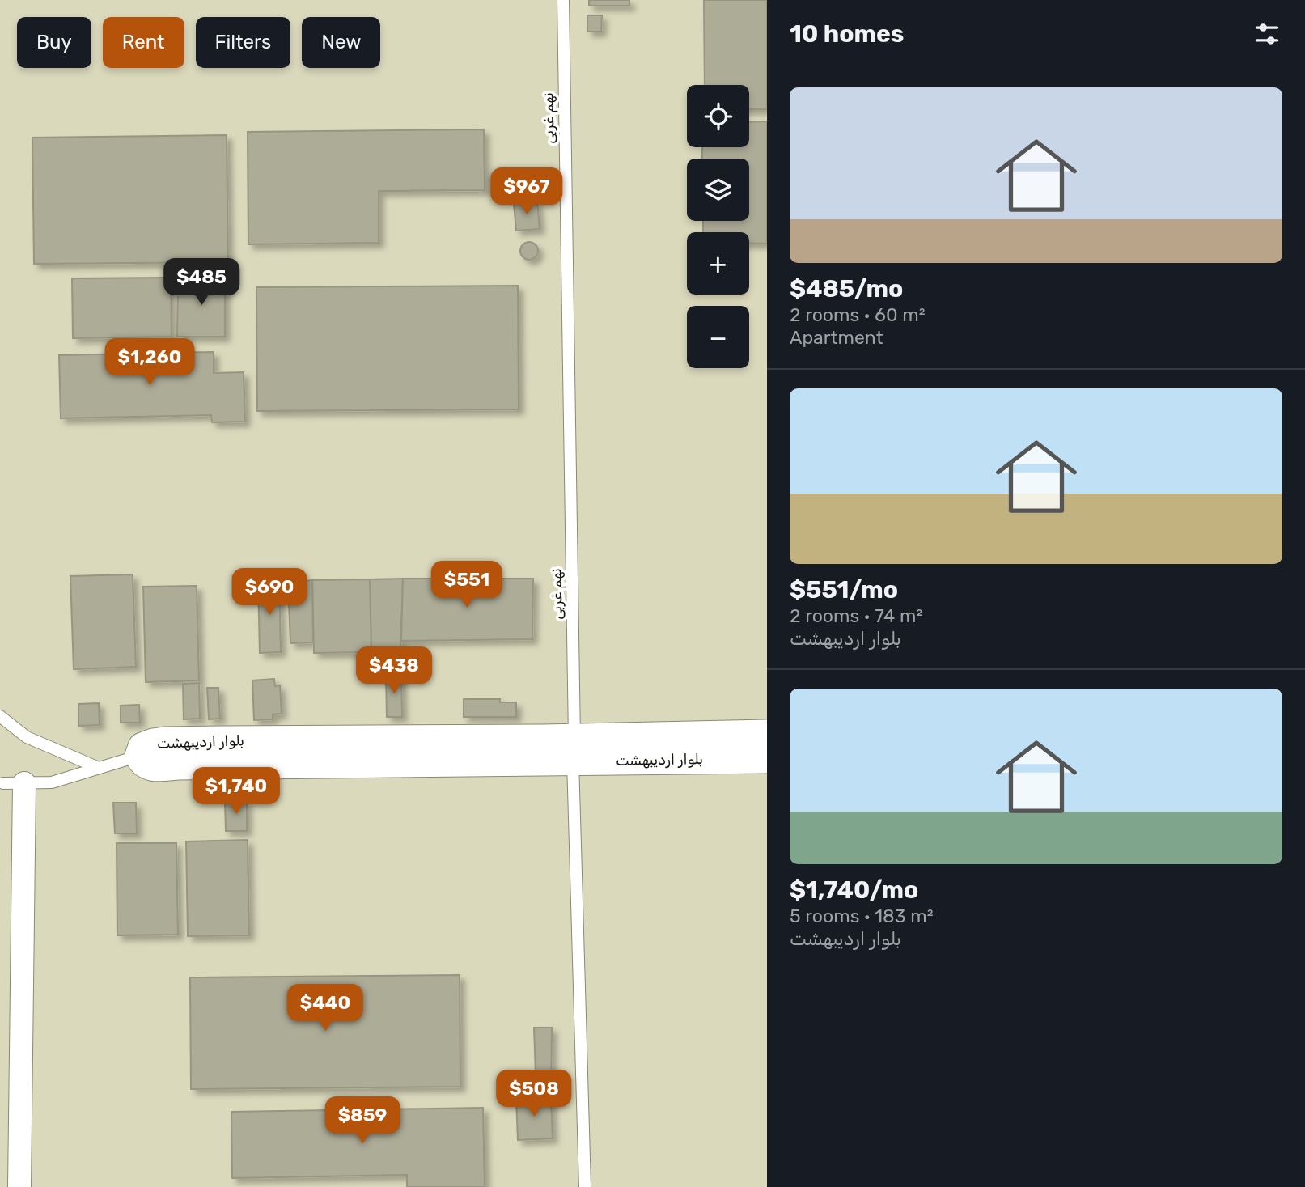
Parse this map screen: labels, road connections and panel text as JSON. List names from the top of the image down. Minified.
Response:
{"streets":{"street":["بلوار اردیبهشت"],"lane":["نهم غربی"]},"crossings":[["نهم غربی","بلوار اردیبهشت"]],"page":{"heading":"10 homes","chip":["Buy","Rent","Filters","New"],"list":[{"name":"$485/mo","note":"2 rooms · 60 m² · Apartment"},{"name":"$551/mo","note":"2 rooms · 74 m² · بلوار اردیبهشت"},{"name":"$1,740/mo","note":"5 rooms · 183 m² · بلوار اردیبهشت"}],"map_buttons":["+","−"],"price":["$967","$485","$1,260","$551","$690","$438","$1,740","$440","$508","$859"]}}
